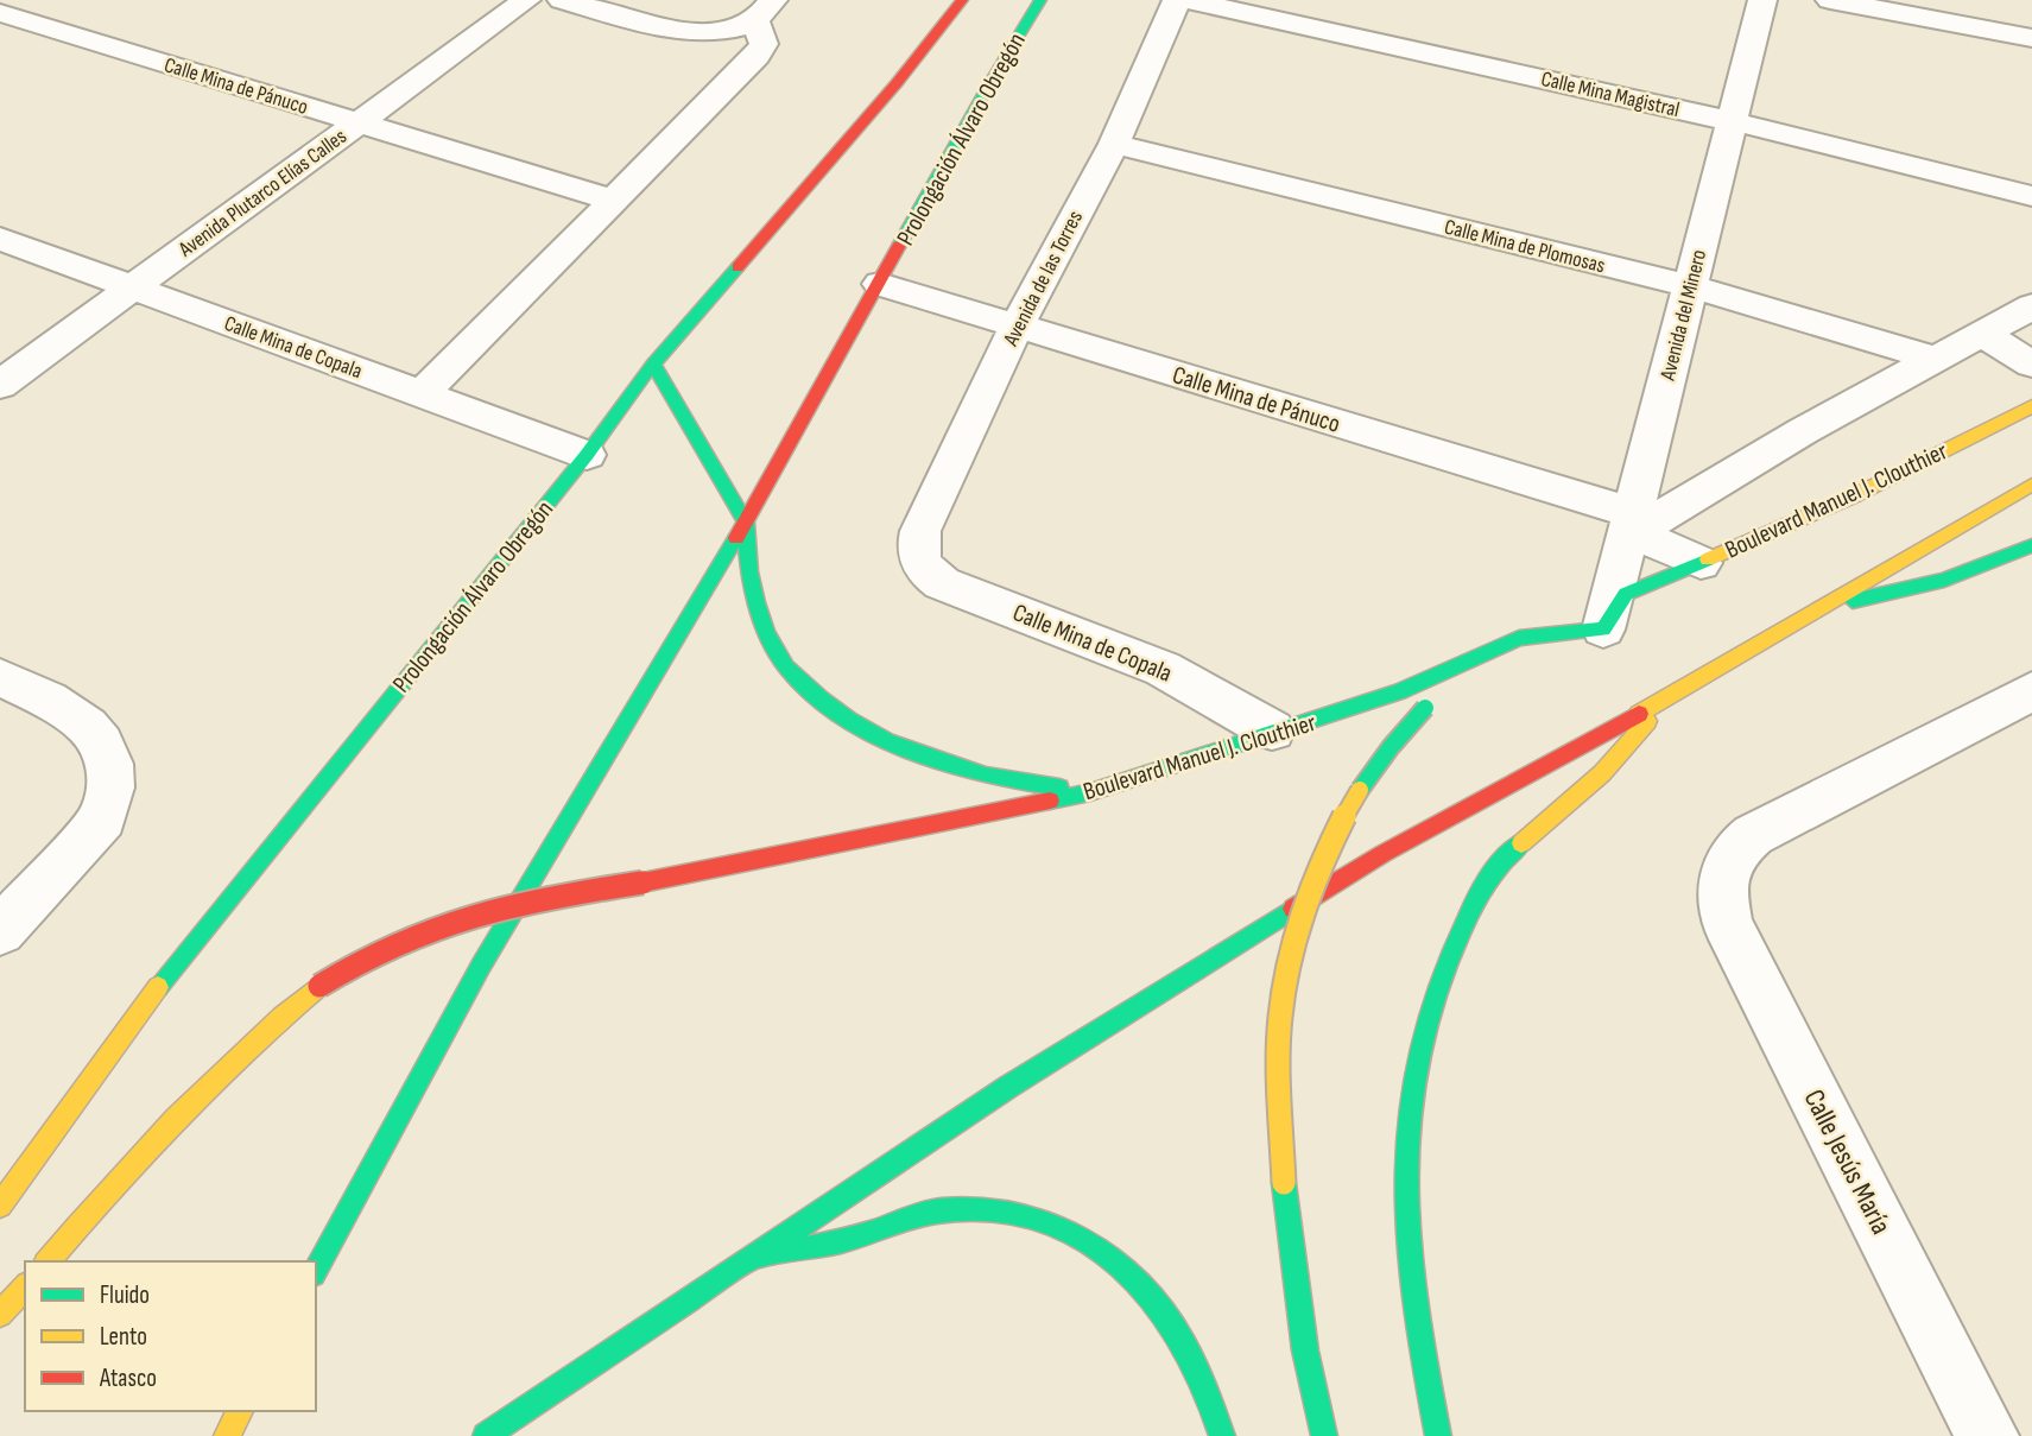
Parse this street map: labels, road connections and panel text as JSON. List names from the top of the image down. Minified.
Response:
{"streets":{"main road":["Prolongación Álvaro Obregón","Boulevard Manuel J. Clouthier"],"street":["Calle Mina de Pánuco","Calle Mina Magistral","Avenida Plutarco Elías Calles","Calle Mina de Plomosas","Avenida de las Torres","Avenida del Minero","Calle Mina de Copala","Calle Jesús María"]},"crossings":[["Calle Mina de Pánuco","Prolongación Álvaro Obregón"],["Calle Mina de Pánuco","Avenida Plutarco Elías Calles"],["Calle Mina de Pánuco","Avenida de las Torres"],["Calle Mina de Pánuco","Avenida del Minero"],["Calle Mina de Pánuco","Boulevard Manuel J. Clouthier"],["Calle Mina Magistral","Avenida del Minero"],["Prolongación Álvaro Obregón","Calle Mina de Copala"],["Avenida Plutarco Elías Calles","Calle Mina de Copala"],["Calle Mina de Plomosas","Avenida de las Torres"],["Calle Mina de Plomosas","Avenida del Minero"],["Avenida de las Torres","Calle Mina de Copala"],["Avenida del Minero","Boulevard Manuel J. Clouthier"],["Calle Mina de Copala","Boulevard Manuel J. Clouthier"]],"legend":["Fluido","Lento","Atasco"]}
